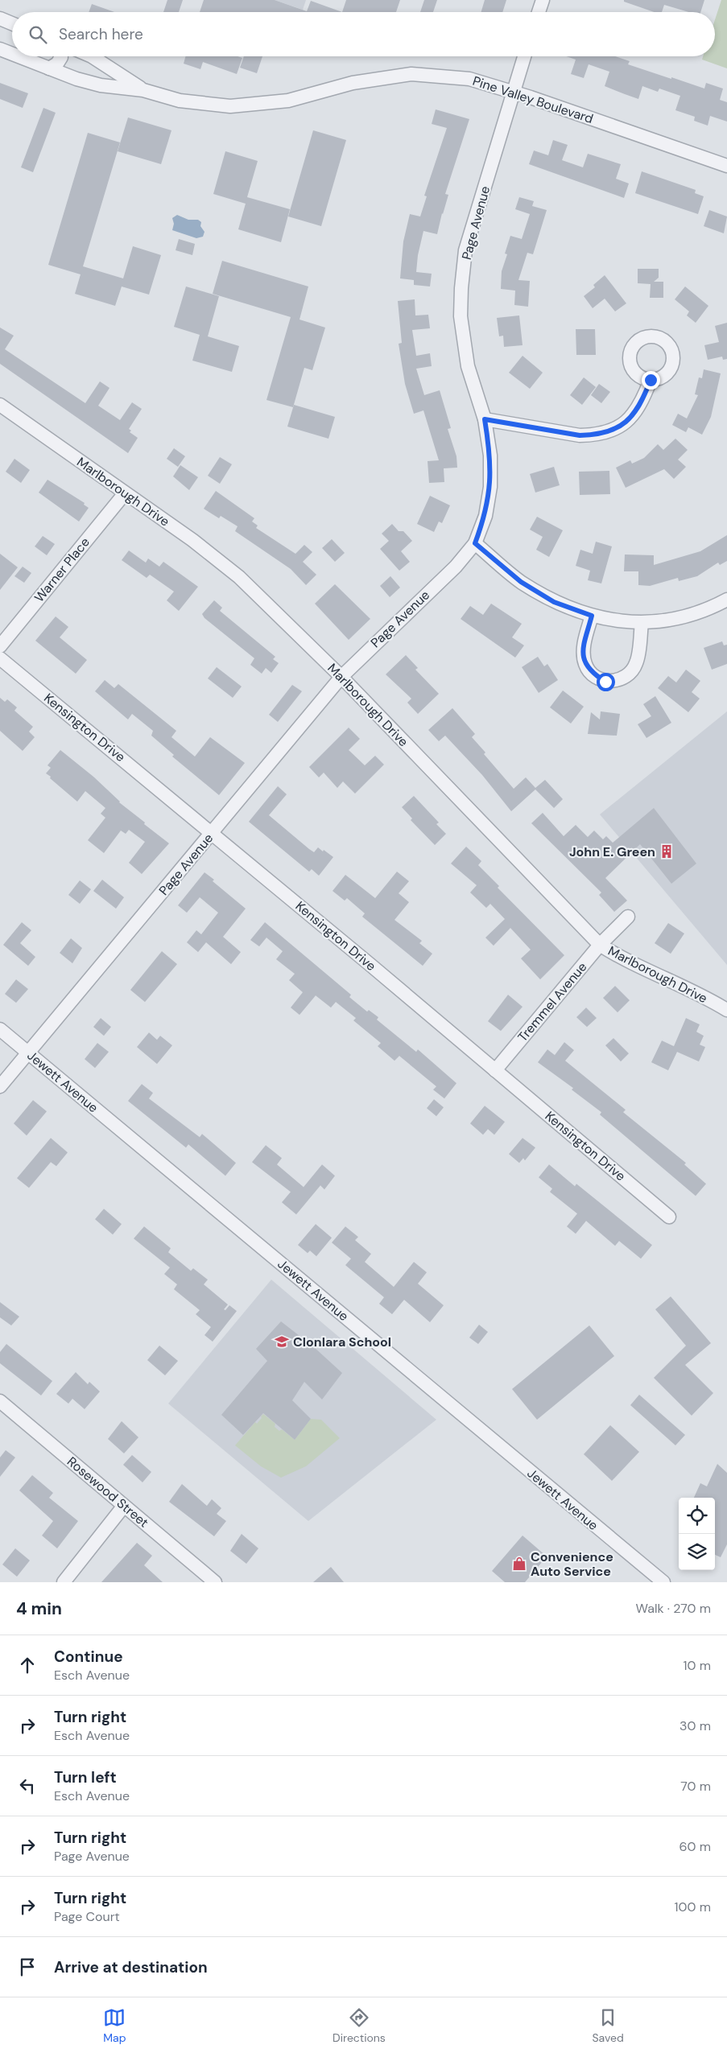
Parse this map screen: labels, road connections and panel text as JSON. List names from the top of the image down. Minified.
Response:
{"streets":{"street":["Pine Valley Boulevard","Page Avenue","Marlborough Drive","Warner Place","Kensington Drive","Tremmel Avenue","Jewett Avenue","Rosewood Street"]},"crossings":[["Pine Valley Boulevard","Page Avenue"],["Page Avenue","Marlborough Drive"],["Page Avenue","Kensington Drive"],["Page Avenue","Jewett Avenue"],["Marlborough Drive","Warner Place"],["Marlborough Drive","Tremmel Avenue"],["Kensington Drive","Tremmel Avenue"]],"places":{"building":["John E. Green"],"school or university":["Clonlara School"],"shop":["Convenience Auto Service"]},"page":{"search":"Search here","heading":["4 min","Walk · 270 m"],"list":[["Continue","Esch Avenue","10 m"],["Turn right","Esch Avenue","30 m"],["Turn left","Esch Avenue","70 m"],["Turn right","Page Avenue","60 m"],["Turn right","Page Court","100 m"],"Arrive at destination"],"nav":["Map","Directions","Saved"]}}
